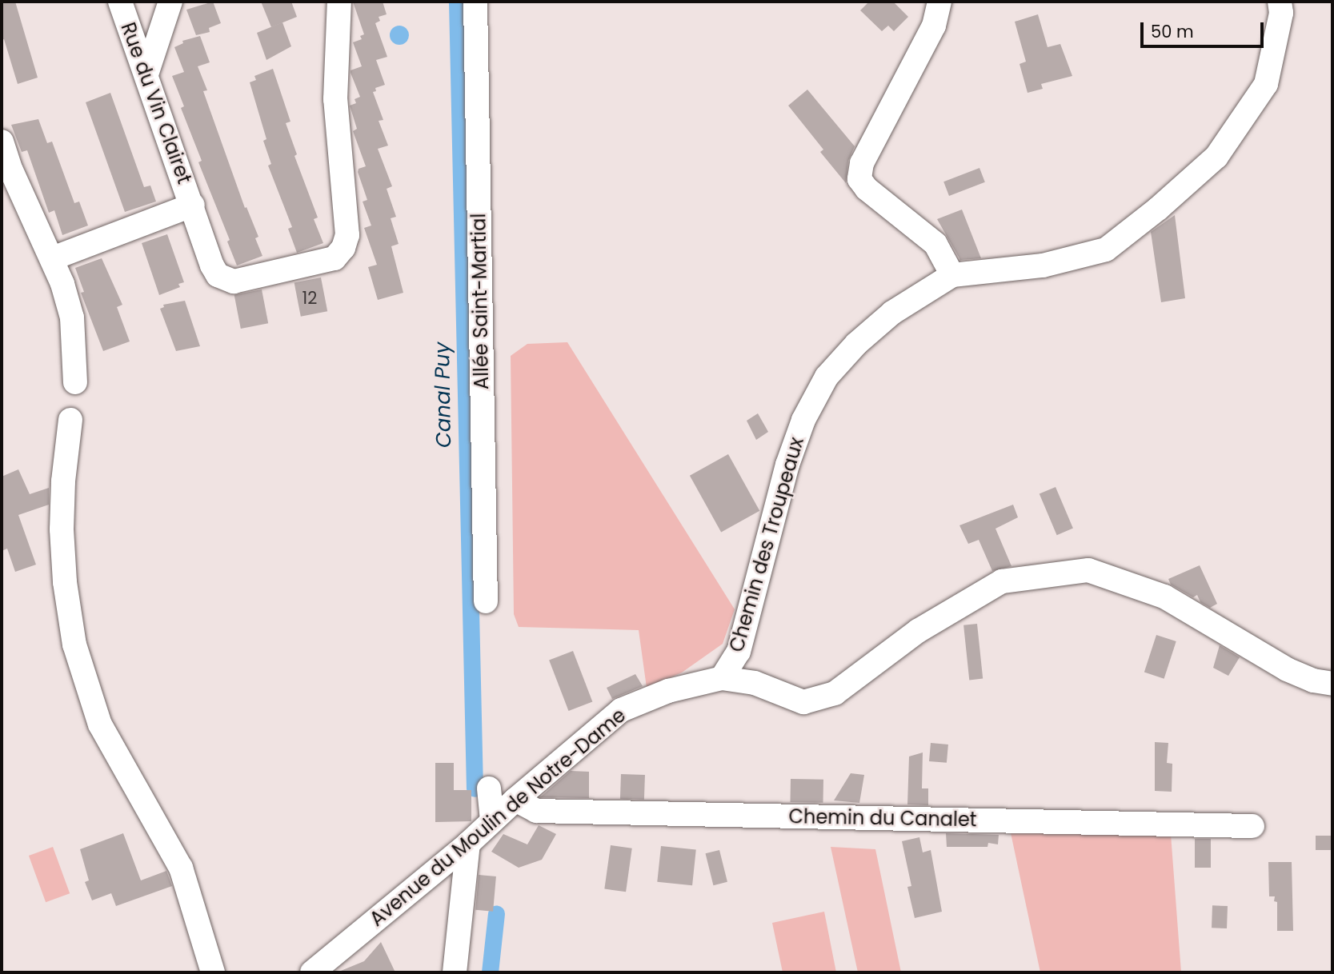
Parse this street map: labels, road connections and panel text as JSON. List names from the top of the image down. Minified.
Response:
{"streets":{"street":["Rue du Vin Clairet","Allée Saint-Martial","Chemin des Troupeaux","Avenue du Moulin de Notre-Dame","Chemin du Canalet"]},"crossings":[["Chemin des Troupeaux","Avenue du Moulin de Notre-Dame"],["Avenue du Moulin de Notre-Dame","Chemin du Canalet"]],"water":["Canal Puy"],"house_numbers":["12"],"scale_bar":"50 m"}
